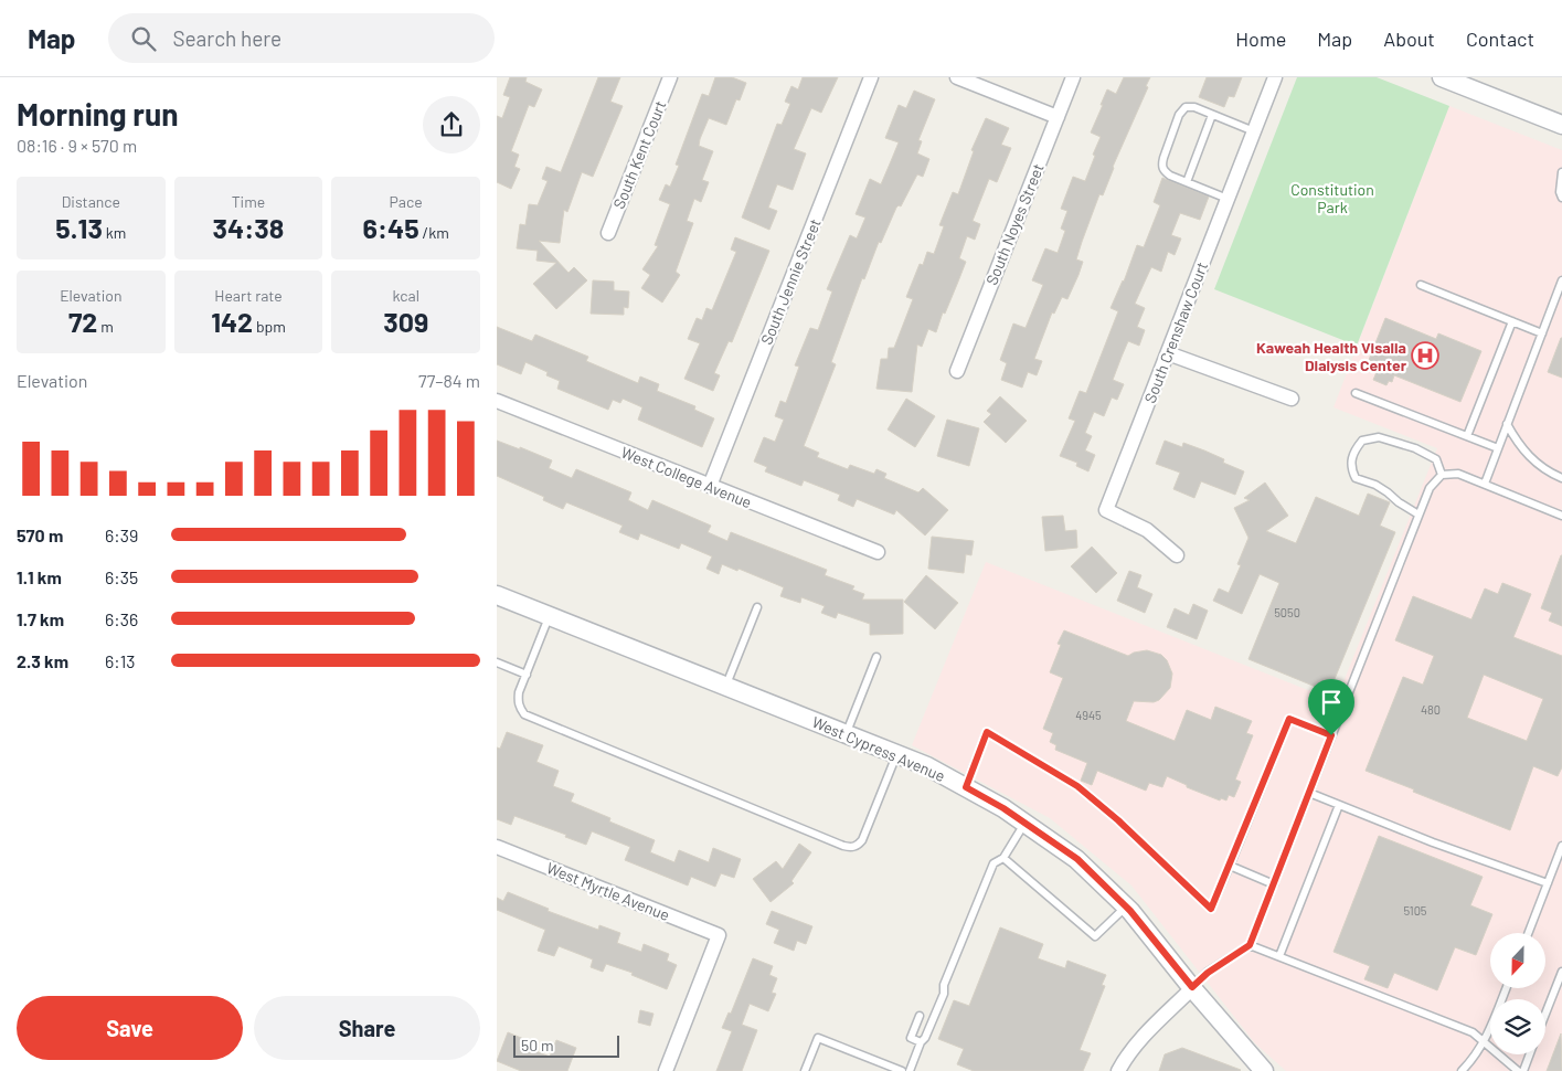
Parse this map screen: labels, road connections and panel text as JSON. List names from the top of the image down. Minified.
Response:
{"streets":{"street":["South Kent Court","South Noyes Street","South Jennie Street","South Crenshaw Court","West College Avenue","West Cypress Avenue","West Myrtle Avenue"]},"crossings":[["South Jennie Street","West College Avenue"]],"parks":["Constitution Park"],"places":{"hospital":["Kaweah Health Visalia Dialysis Center"]},"house_numbers":["5050","480","4945","5105"],"scale_bar":"50 m","north":"bottom","page":{"header":"Map","search":"Search here","nav":["Home","Map","About","Contact"],"heading":["Morning run","08:16 · 9 × 570 m"],"stats":[["Distance","5.13 km"],["Time","34:38"],["Pace","6:45 /km"],["Elevation","72 m"],["Heart rate","142 bpm"],["kcal","309"]],"chart":["Elevation","77–84 m"],"list":[{"name":"570 m","note":"6:39"},{"name":"1.1 km","note":"6:35"},{"name":"1.7 km","note":"6:36"},{"name":"2.3 km","note":"6:13"}],"buttons":["Save","Share"],"scale":"50 m"}}
